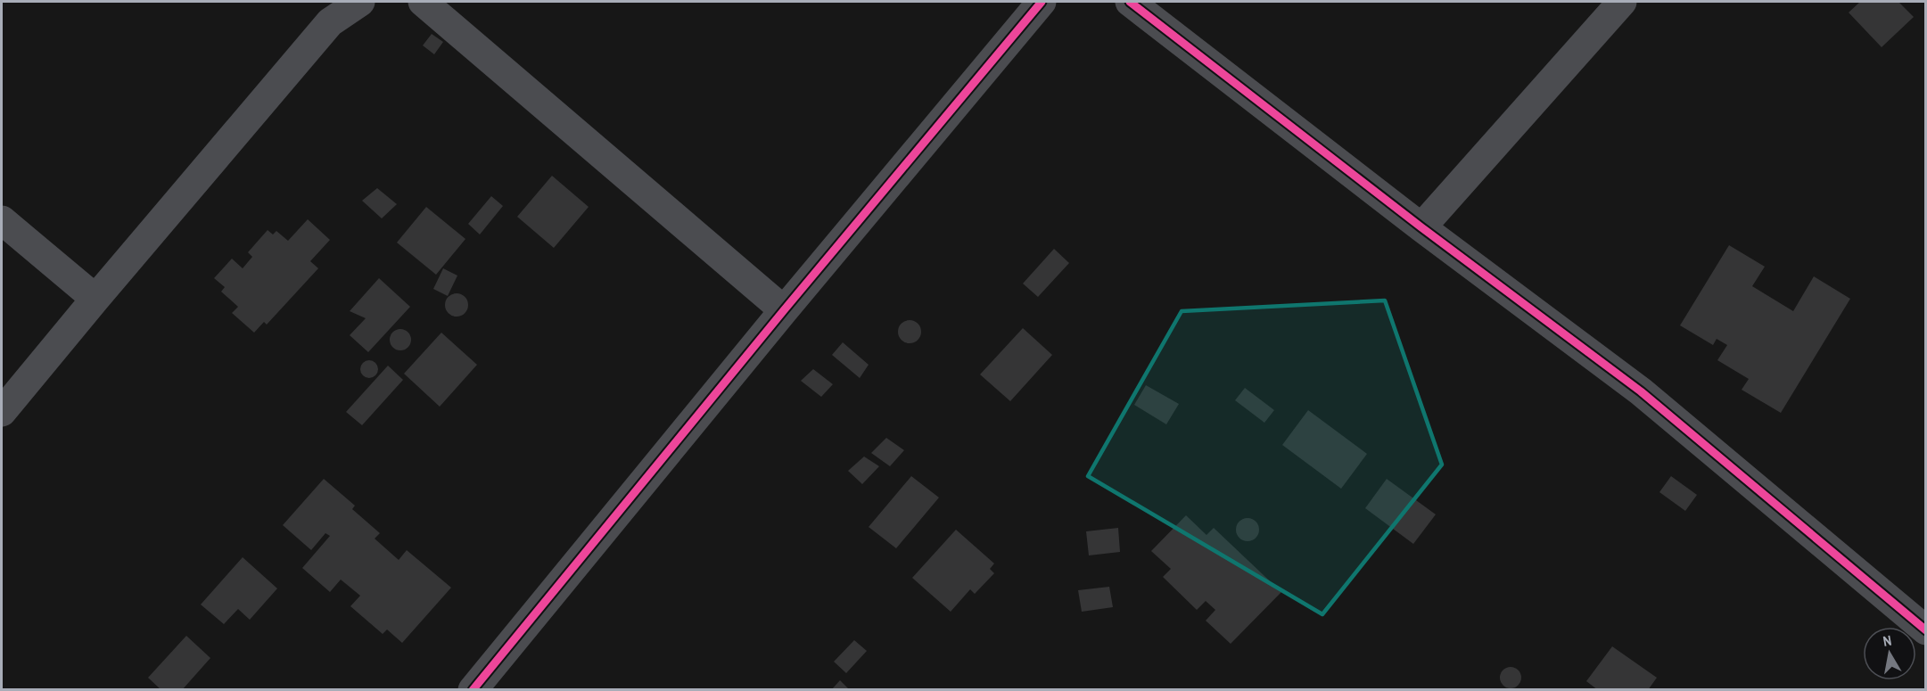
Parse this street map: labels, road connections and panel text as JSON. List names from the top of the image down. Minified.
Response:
{"north":"top"}
